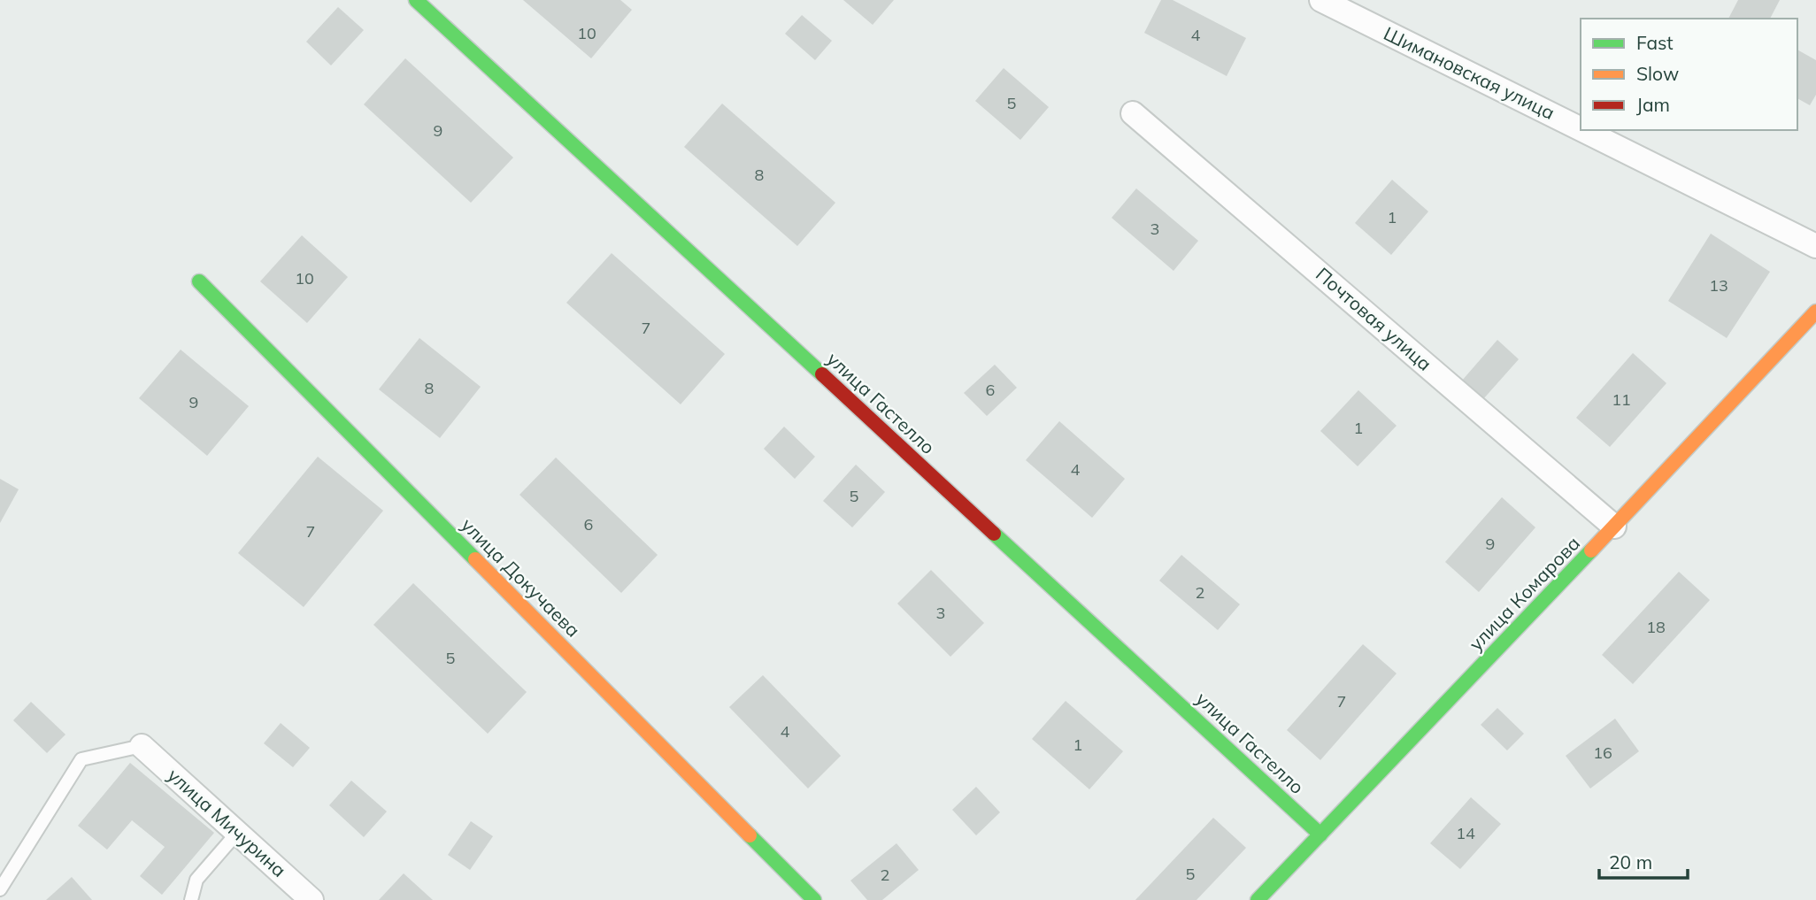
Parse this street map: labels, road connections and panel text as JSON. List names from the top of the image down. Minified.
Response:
{"streets":{"street":["Шимановская улица","Почтовая улица","улица Гастелло","улица Докучаева","улица Комарова","улица Мичурина"]},"crossings":[["Почтовая улица","улица Комарова"],["улица Гастелло","улица Комарова"]],"house_numbers":["10","4","5","9","8","1","3","10","13","7","8","6","11","9","1","4","5","6","7","9","2","3","18","5","7","4","1","16","14","5","2"],"legend":["Fast","Slow","Jam"],"scale_bar":"20 m"}
